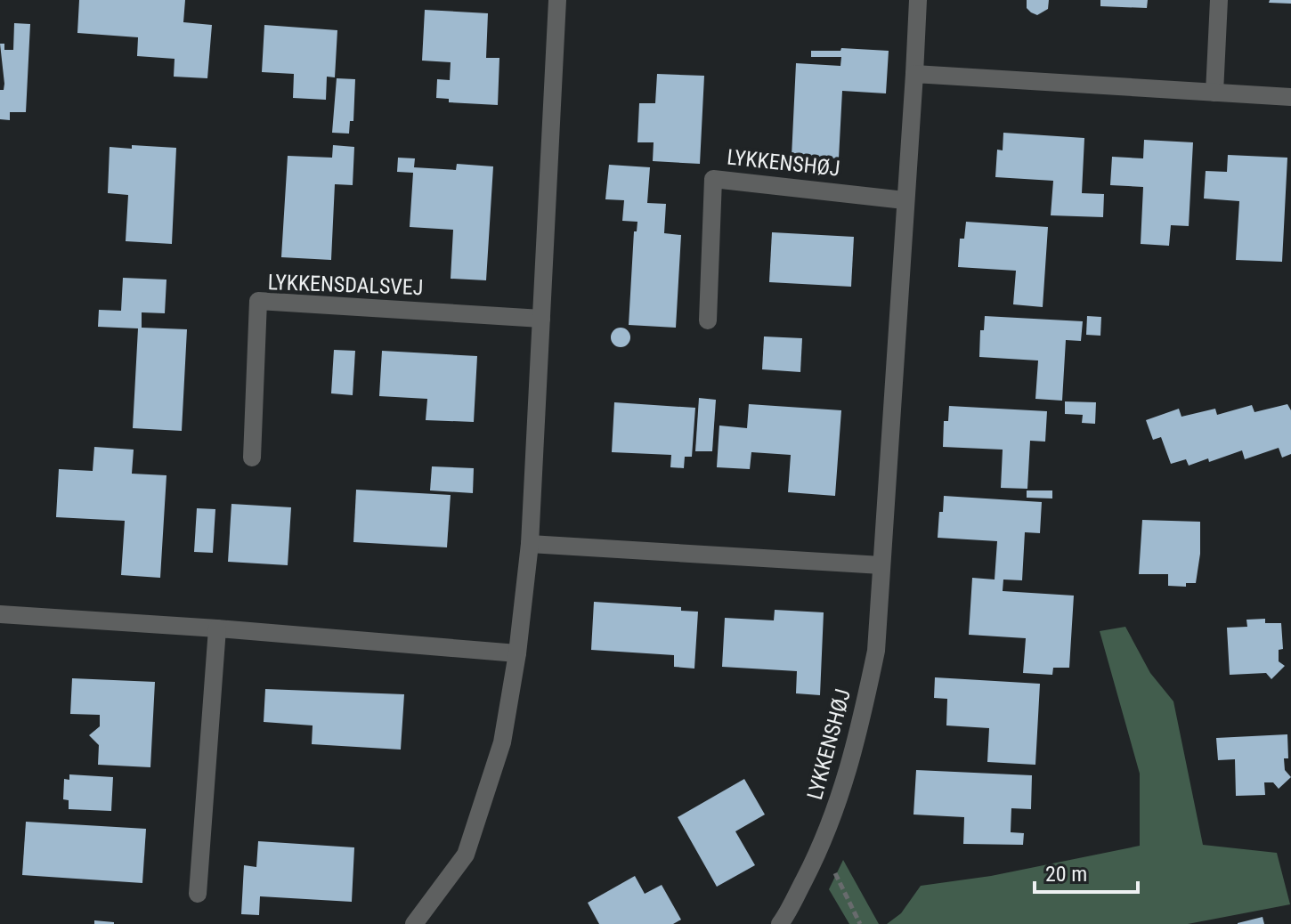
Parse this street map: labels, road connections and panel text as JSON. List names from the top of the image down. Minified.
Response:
{"streets":{"street":["LYKKENSHØJ","LYKKENSDALSVEJ"]},"scale_bar":"20 m"}
